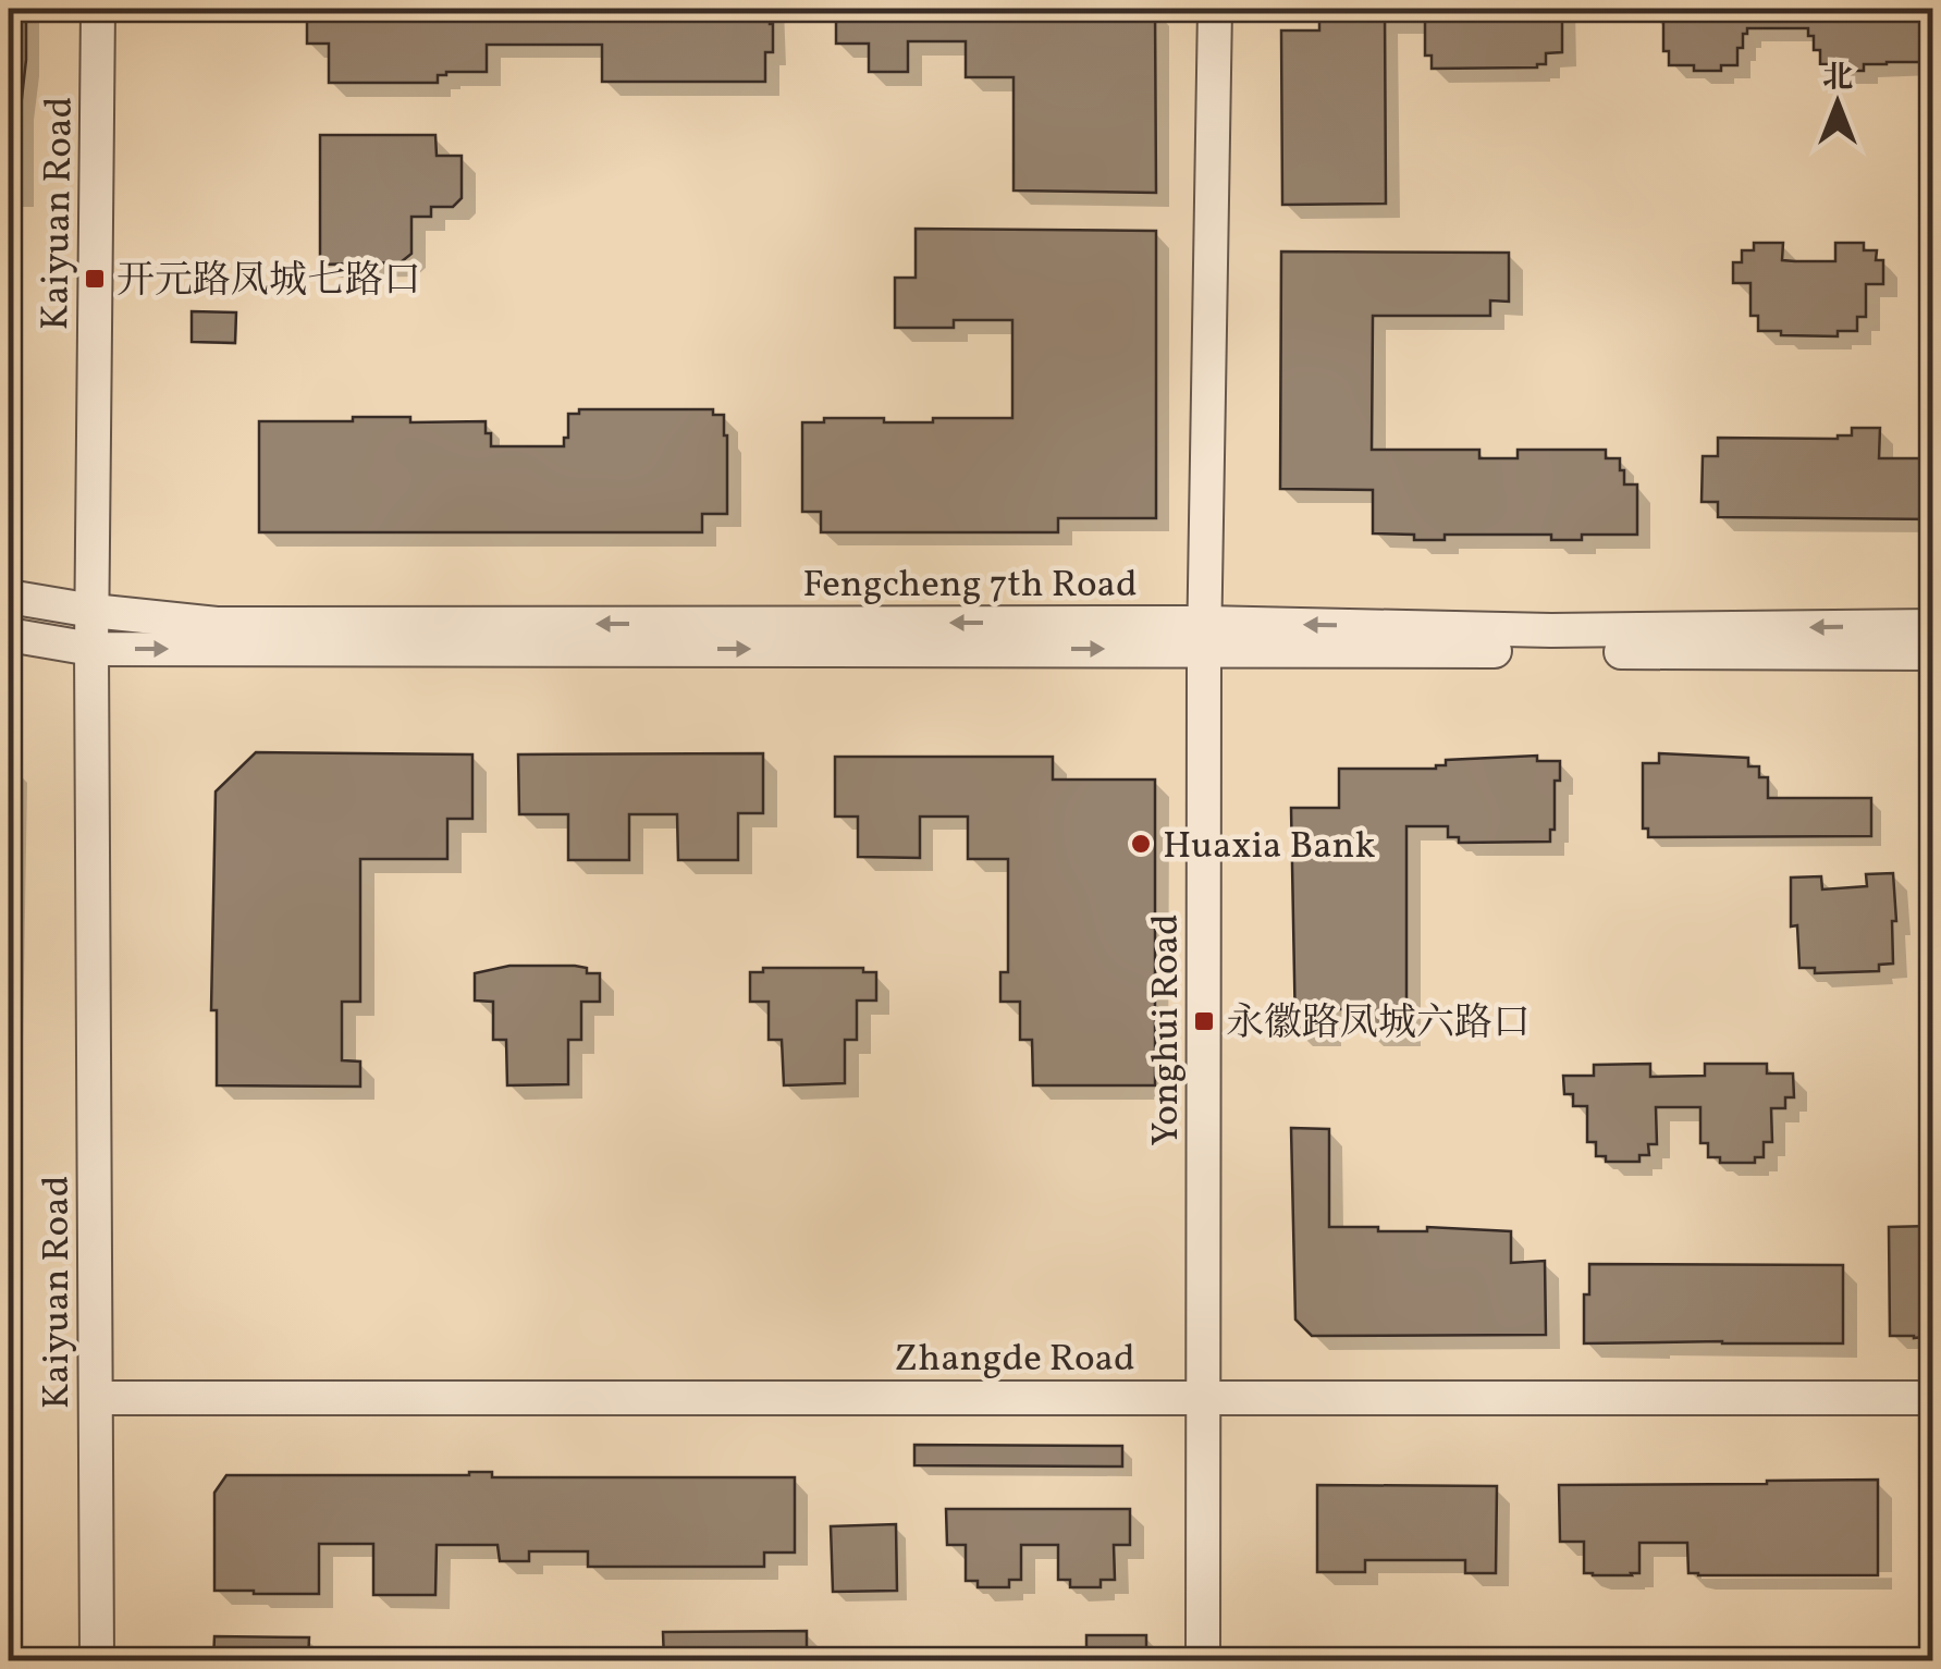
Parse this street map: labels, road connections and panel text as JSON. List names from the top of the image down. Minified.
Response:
{"streets":{"street":["Kaiyuan Road","Fengcheng 7th Road","Yonghui Road","Zhangde Road"]},"crossings":[["Kaiyuan Road","Fengcheng 7th Road"],["Kaiyuan Road","Zhangde Road"],["Fengcheng 7th Road","Yonghui Road"],["Yonghui Road","Zhangde Road"]],"places":{"transit":["开元路凤城七路口","永徽路凤城六路口"],"other":["Huaxia Bank"]},"north":"top"}
